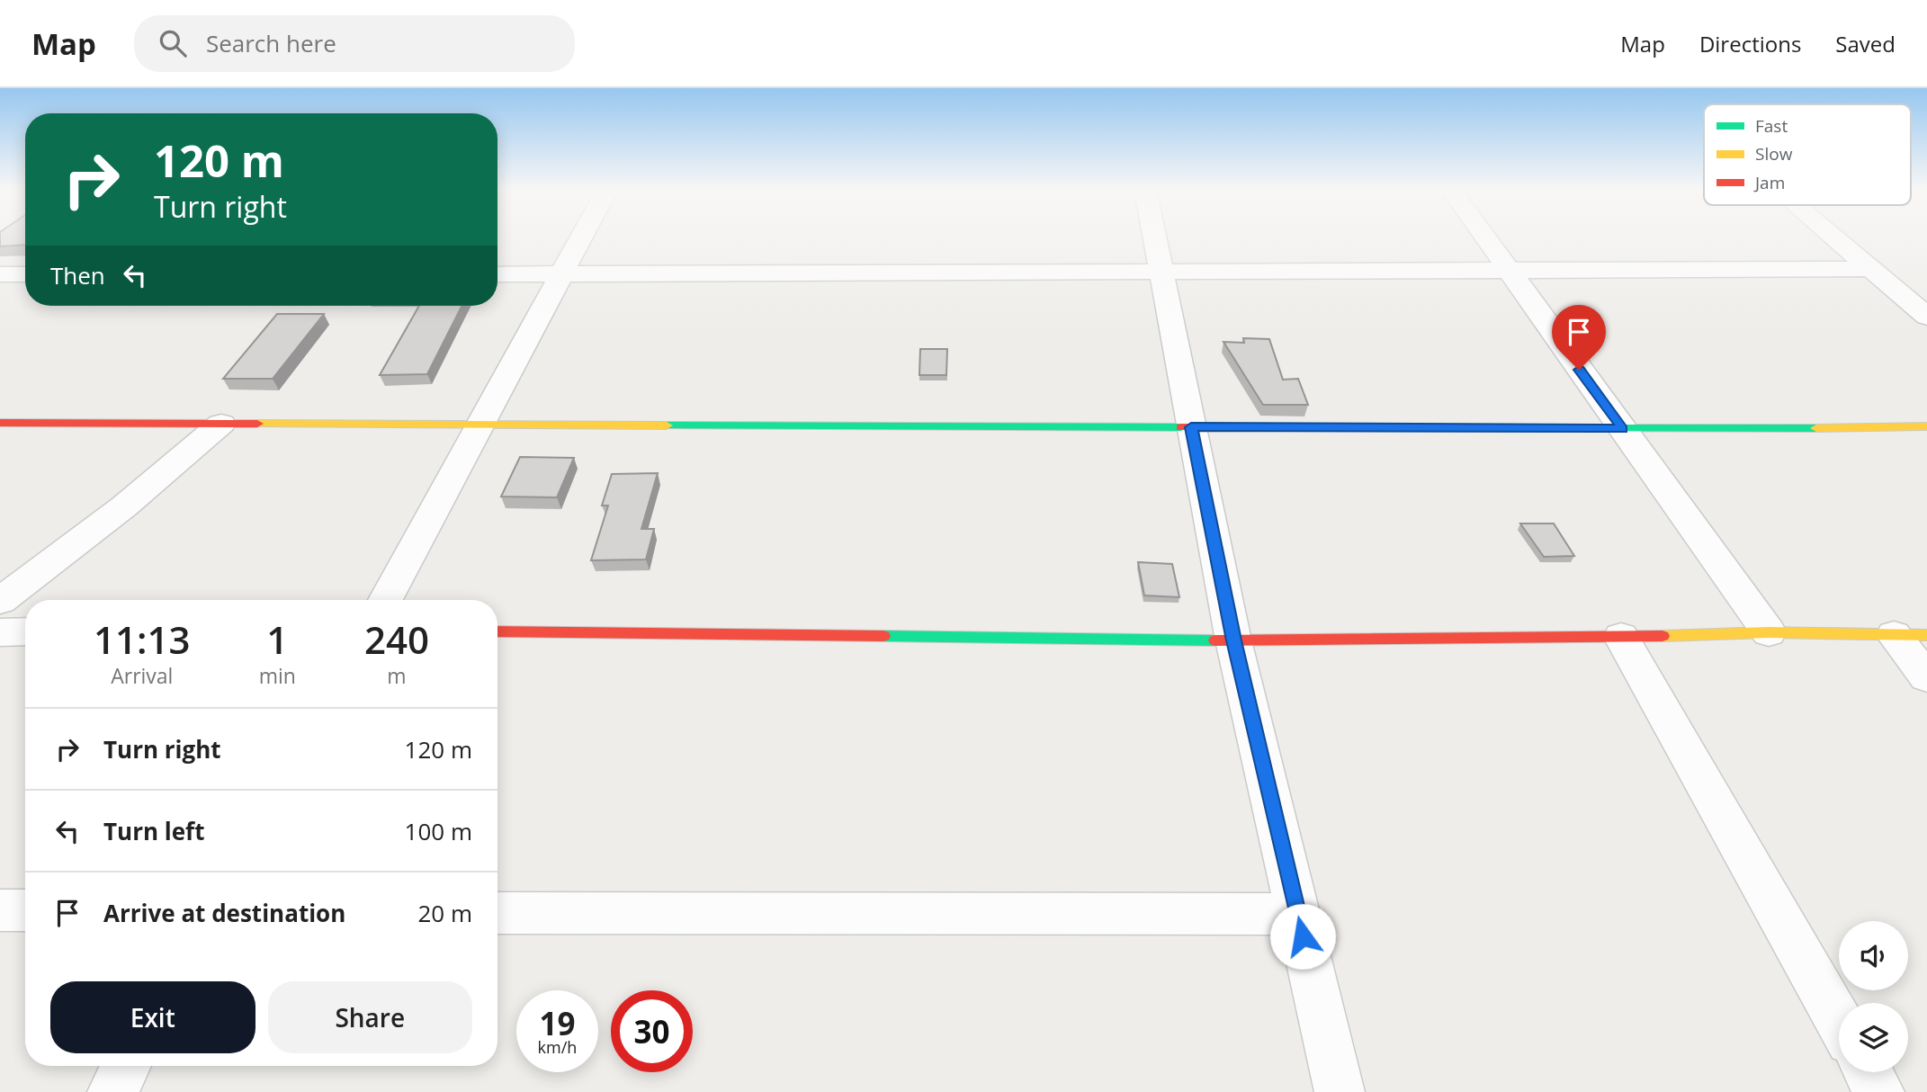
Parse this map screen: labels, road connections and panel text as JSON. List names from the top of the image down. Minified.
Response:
{"legend":["Fast","Slow","Jam"],"page":{"header":"Map","search":"Search here","nav":["Map","Directions","Saved"],"turn":["120 m","Turn right"],"then":"Then","eta":["11:13","Arrival","1","min","240","m"],"list":[{"name":"Turn right","value":"120 m"},{"name":"Turn left","value":"100 m"},{"name":"Arrive at destination","value":"20 m"}],"buttons":["Exit","Share"],"speed":"19 km/h","limit":"30"}}
